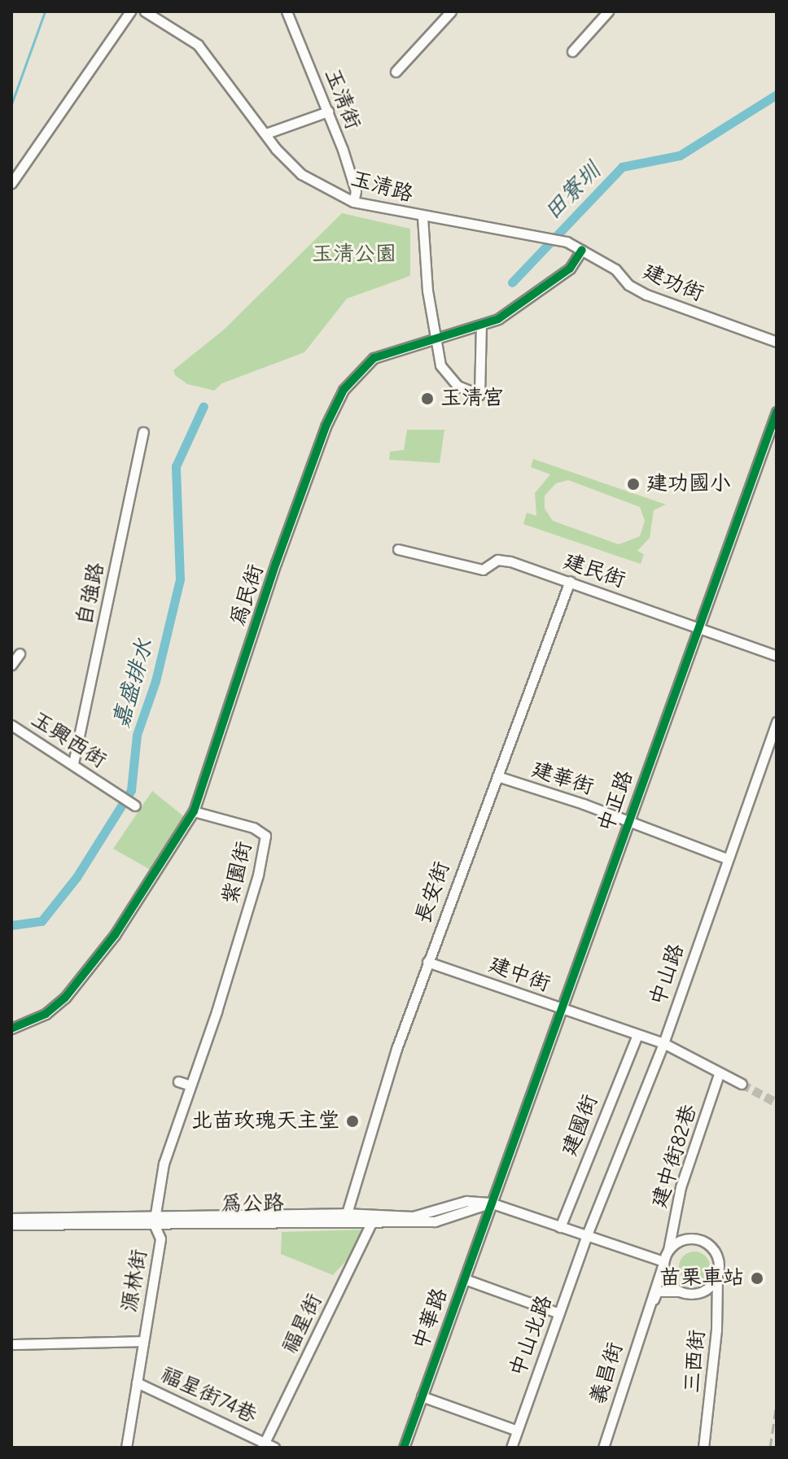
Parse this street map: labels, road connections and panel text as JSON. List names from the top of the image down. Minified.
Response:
{"streets":{"street":["玉清街","玉清路","建功街","建民街","自強路","為民街","玉興西街","建華街","中正路","紫園街","長安街","建中街","中山路","建國街","建中街82巷","為公路","源林街","中華路","福星街","中山北路","三西街","義昌街","福星街74巷"]},"crossings":[["玉清街","玉清路"],["玉清路","建功街"],["建功街","為民街"],["建民街","中正路"],["建民街","長安街"],["自強路","玉興西街"],["為民街","紫園街"],["建華街","中正路"],["建華街","長安街"],["建華街","中山路"],["中正路","建中街"],["中正路","為公路"],["中正路","中華路"],["紫園街","源林街"],["長安街","建中街"],["長安街","為公路"],["建中街","中山路"],["建中街","建國街"],["建中街","建中街82巷"],["中山路","中山北路"],["建中街82巷","三西街"],["建中街82巷","義昌街"],["為公路","源林街"],["為公路","中華路"],["為公路","福星街"],["源林街","福星街74巷"],["福星街","福星街74巷"],["三西街","義昌街"]],"water":["田寮圳","嘉盛排水"],"parks":["玉清公園"],"places":["玉清宮","建功國小","北苗玫瑰天主堂","苗栗車站"]}
